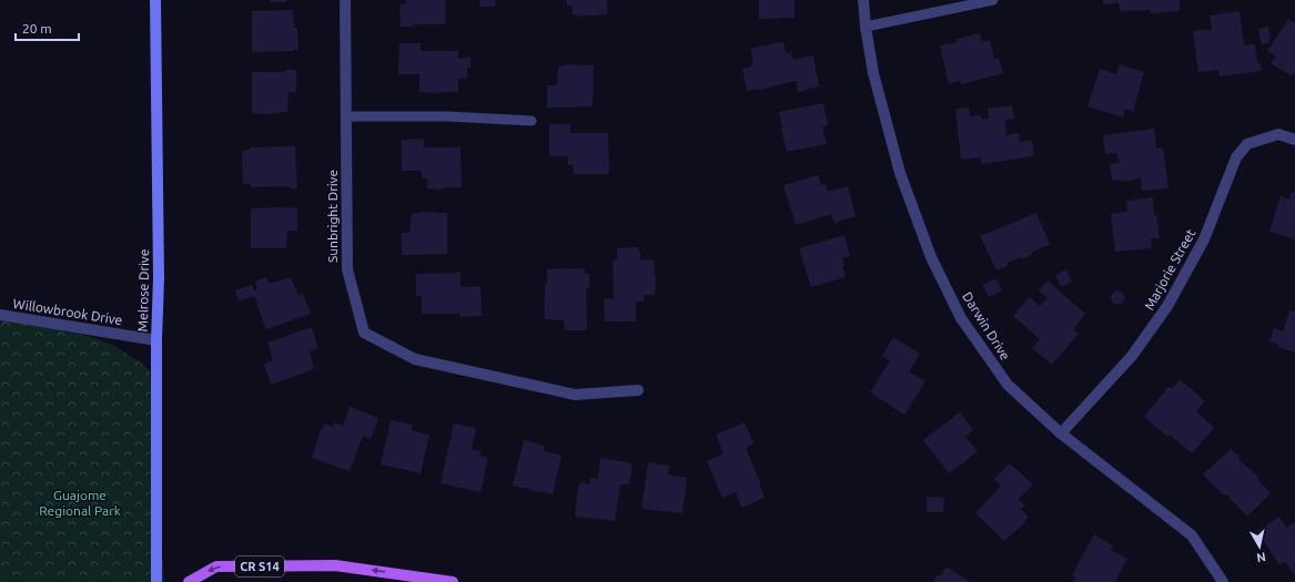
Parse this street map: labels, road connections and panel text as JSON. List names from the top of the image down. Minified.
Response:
{"streets":{"main road":["Melrose Drive","CR S14"],"street":["Sunbright Drive","Marjorie Street","Willowbrook Drive","Darwin Drive"]},"crossings":[["Marjorie Street","Darwin Drive"],["Melrose Drive","Willowbrook Drive"]],"parks":["Guajome Regional Park"],"scale_bar":"20 m","north":"bottom"}
